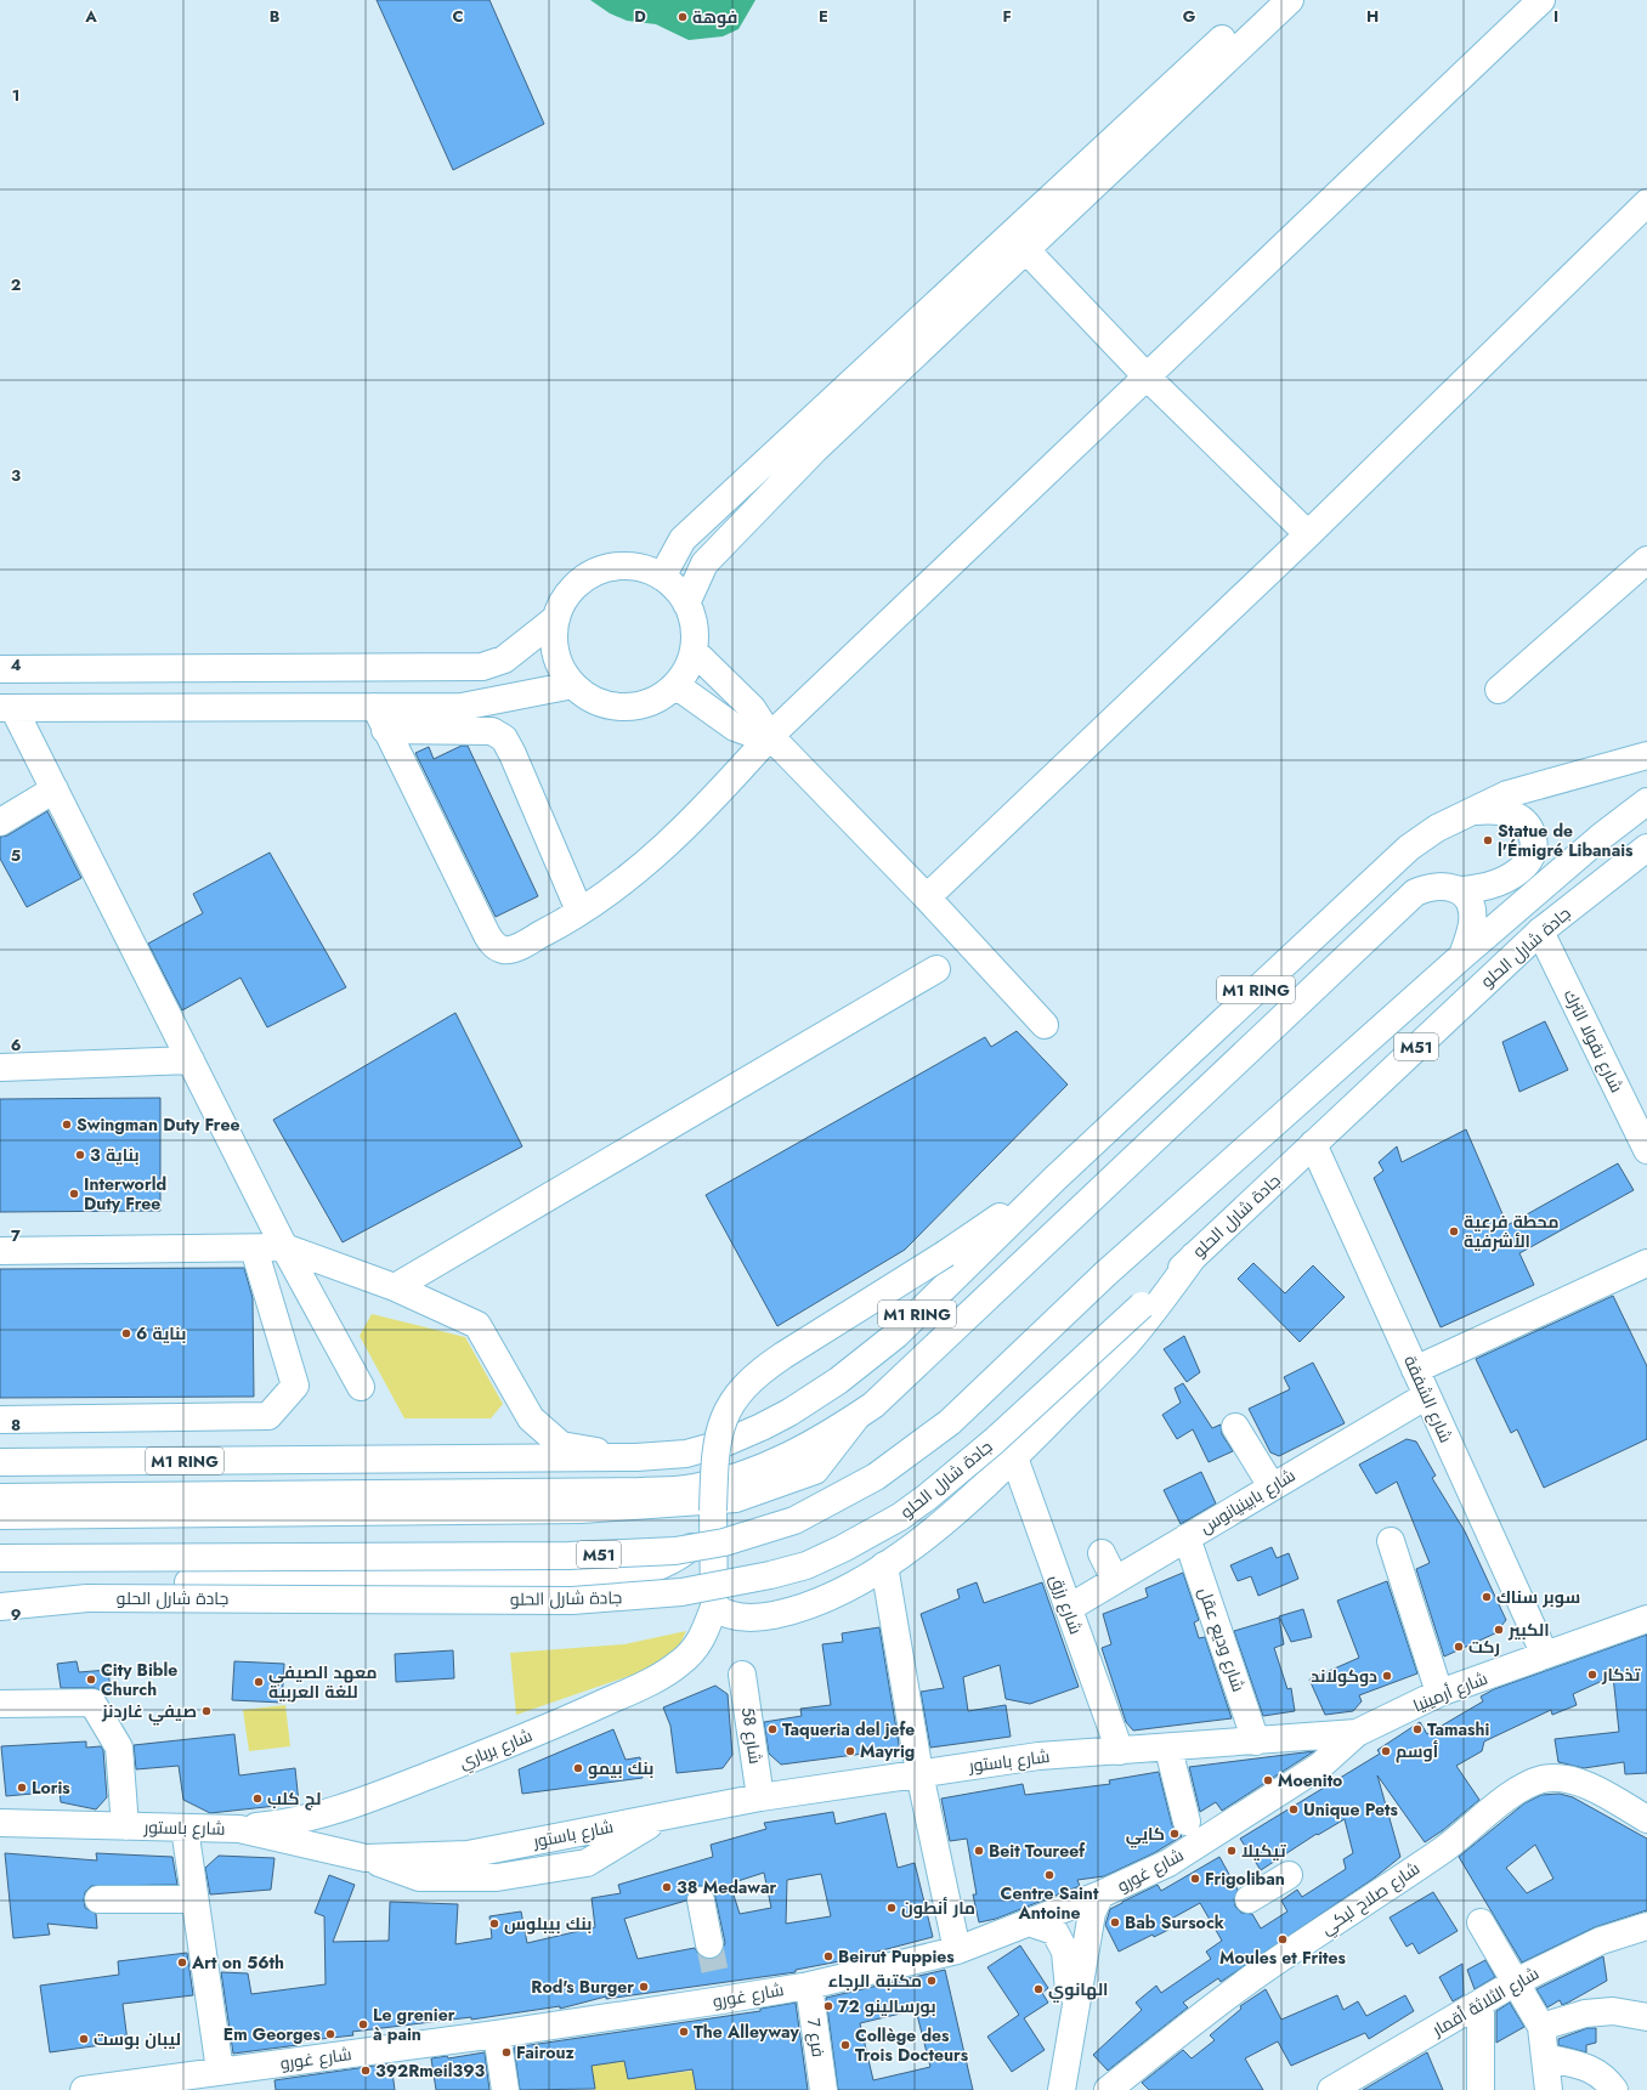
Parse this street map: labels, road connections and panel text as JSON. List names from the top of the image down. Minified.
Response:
{"streets":{"main road":["جادة شارل الحلو","M1 RING","شارع نقولا الترك","M51","شارع الشفقة","شارع بابينيانوس","شارع رزق","شارع وديع عقل","شارع أرمينيا","شارع 58","شارع برباري","شارع باستور","شارع غورو","شارع صلاح لبكي","شارع الثلاثة أقمار","فرع 7"]},"crossings":[["جادة شارل الحلو","شارع نقولا الترك"],["جادة شارل الحلو","شارع الشفقة"],["شارع الشفقة","شارع بابينيانوس"],["شارع الشفقة","شارع أرمينيا"],["شارع بابينيانوس","شارع رزق"],["شارع بابينيانوس","شارع وديع عقل"],["شارع رزق","شارع باستور"],["شارع وديع عقل","شارع باستور"],["شارع أرمينيا","شارع باستور"],["شارع أرمينيا","شارع غورو"],["شارع 58","شارع باستور"],["شارع برباري","شارع باستور"],["شارع باستور","شارع غورو"],["شارع غورو","فرع 7"]],"places":["فوهة","Statue de l'Émigré Libanais","Swingman Duty Free","بناية 3","Interworld Duty Free","محطة فرعية الأشرفية","بناية 6","سوبر سناك","الكبير","ركت","تذكار","دوكولاند","City Bible Church","معهد الصيفي للغة العربية","صيفي غاردنز","Taqueria del jefe","Tamashi","Mayrig","أوسم","بنك بيمو","Moenito","Loris","لج كلب","Unique Pets","كايي","Beit Toureef","تيكيلا","Centre Saint Antoine","Frigoliban","38 Medawar","مار أنطون","Bab Sursock","بنك بيبلوس","Moules et Frites","Beirut Puppies","Art on 56th","مكتبة الرجاء","Rod's Burger","الهانوي","بورسالينو 72","Le grenier à pain","The Alleyway","Em Georges","ليبان بوست","Collège des Trois Docteurs","Fairouz","392Rmeil393"],"grid":{"columns":["A","B","C","D","E","F","G","H","I"],"rows":["1","2","3","4","5","6","7","8","9"]}}
